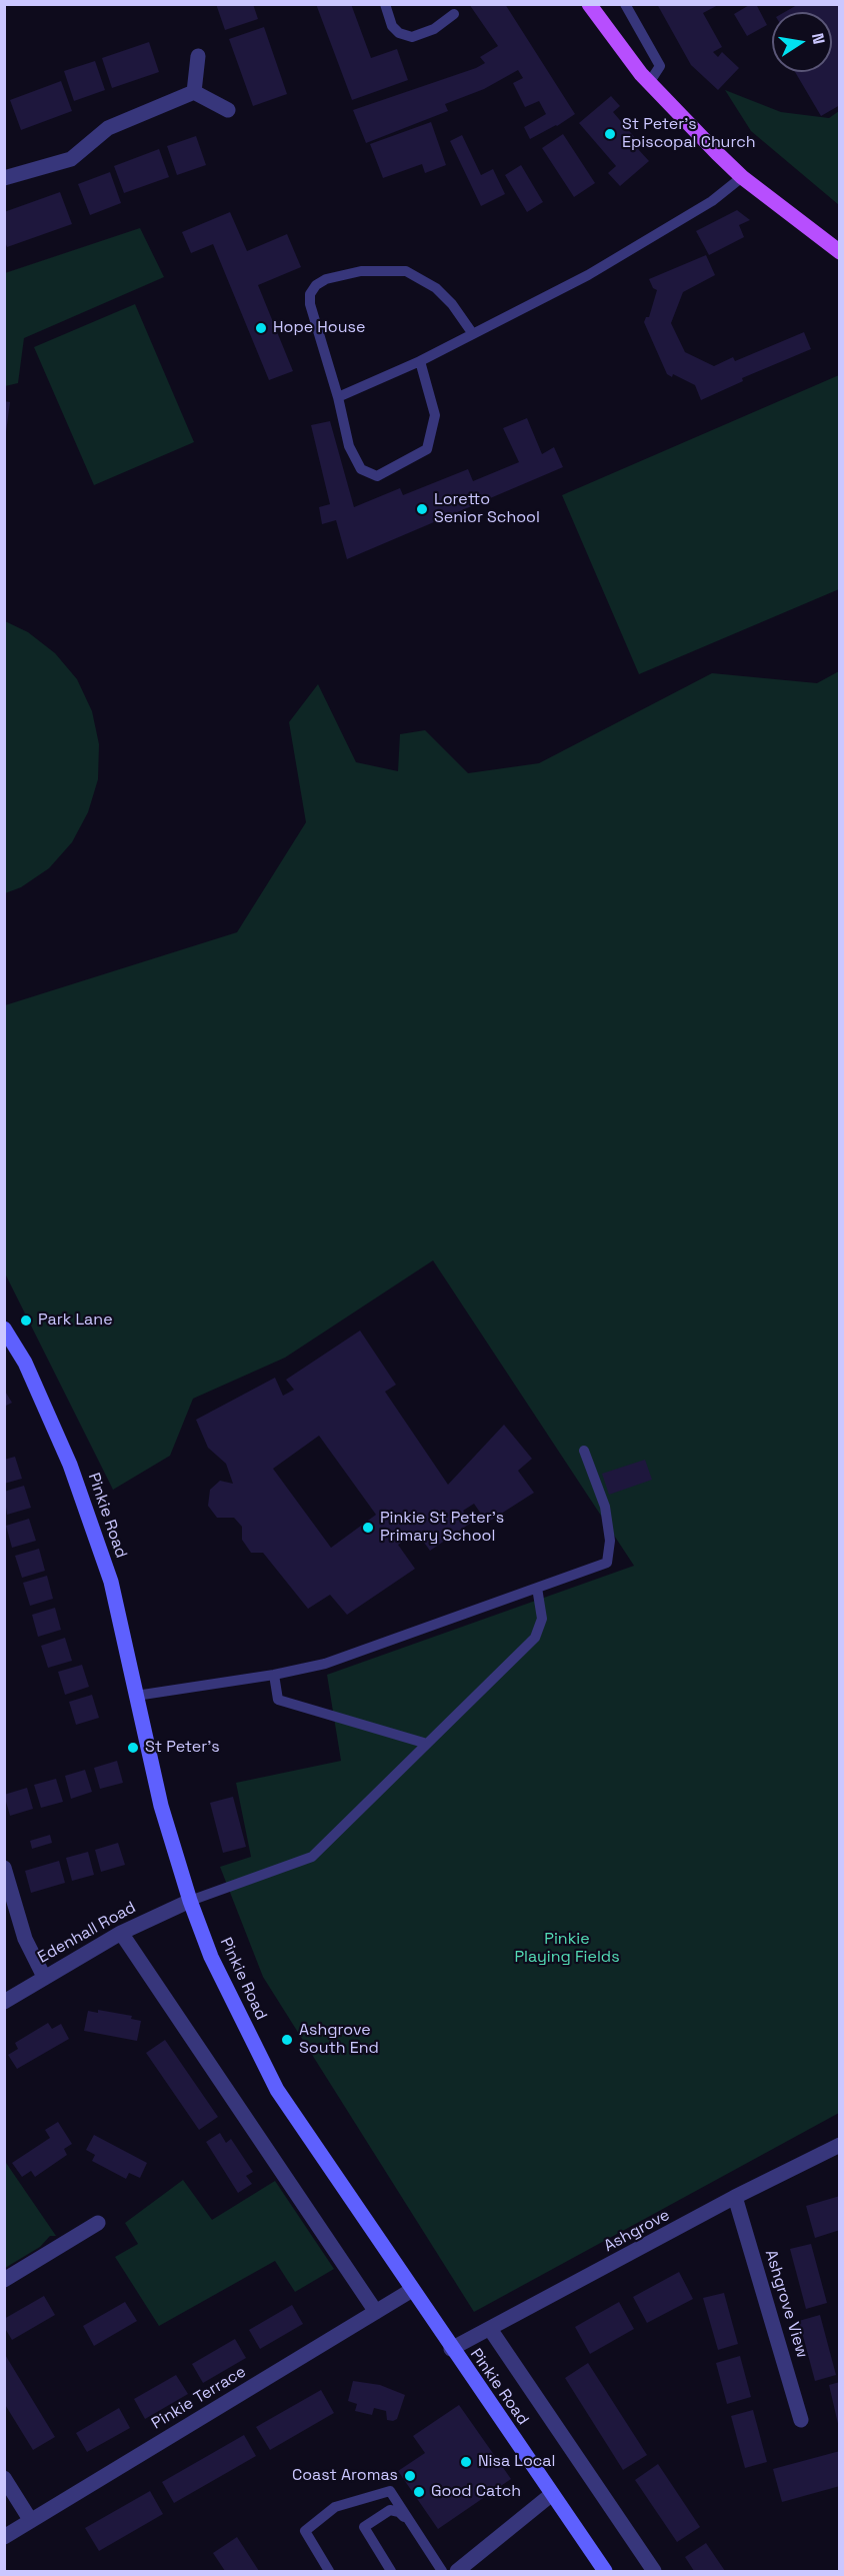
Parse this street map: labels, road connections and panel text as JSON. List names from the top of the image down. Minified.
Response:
{"streets":{"main road":["Pinkie Road"],"street":["Edenhall Road","Ashgrove","Ashgrove View","Pinkie Terrace"]},"crossings":[["Pinkie Road","Edenhall Road"],["Pinkie Road","Ashgrove"],["Pinkie Road","Pinkie Terrace"],["Ashgrove","Ashgrove View"]],"parks":["Pinkie Playing Fields"],"places":["St Peter's Episcopal Church","Hope House","Loretto Senior School","Park Lane","Pinkie St Peter's Primary School","St Peter's","Ashgrove South End","Nisa Local","Coast Aromas","Good Catch"],"north":"right"}
